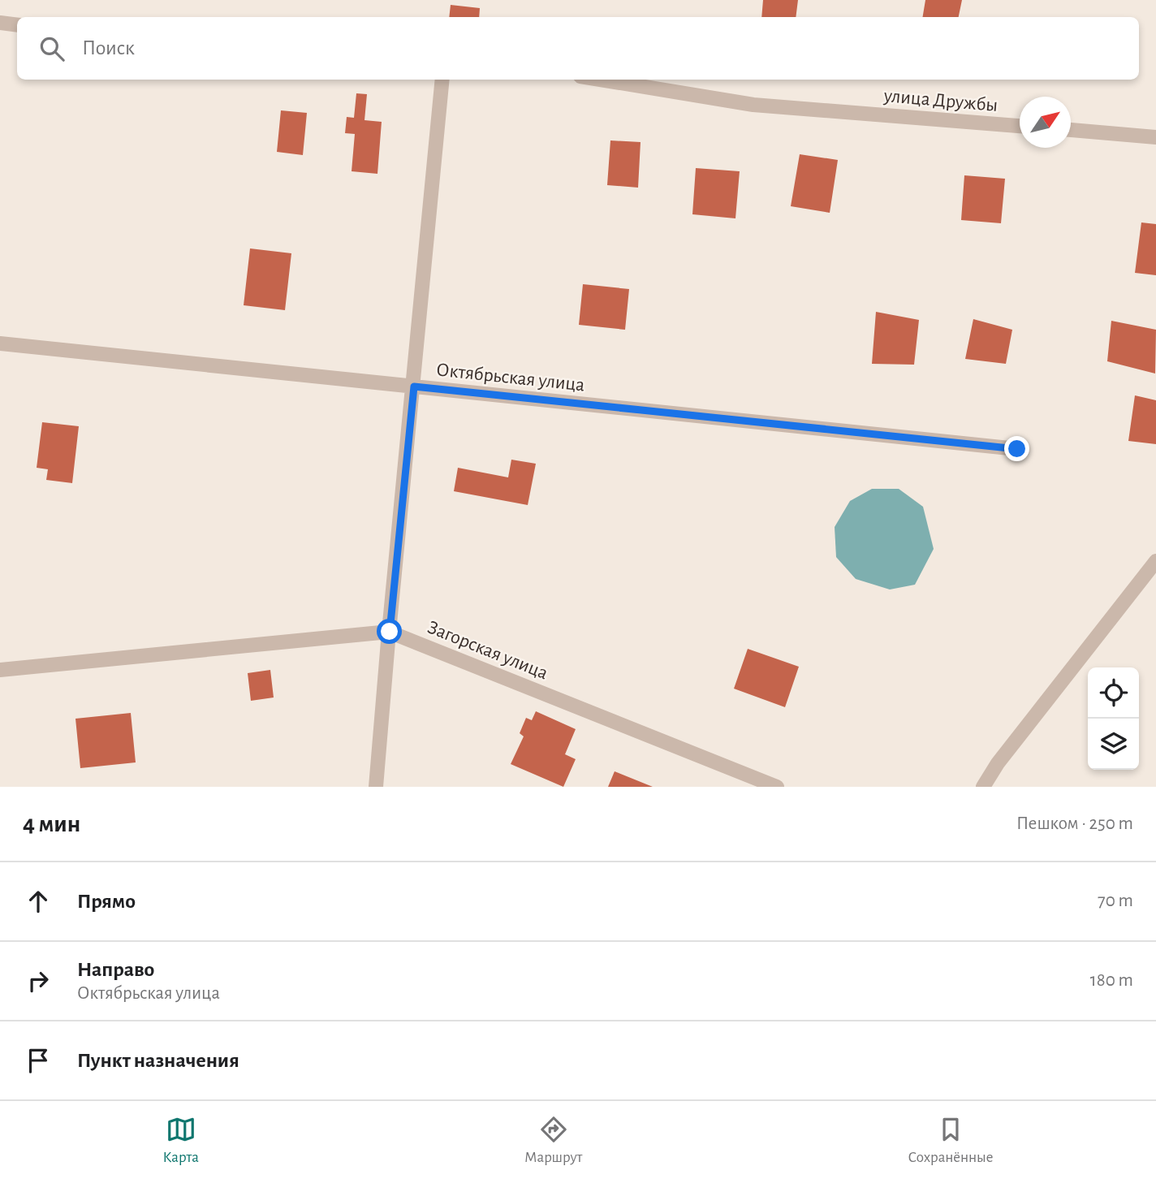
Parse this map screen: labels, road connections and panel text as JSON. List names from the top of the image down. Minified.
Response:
{"streets":{"street":["улица Дружбы","Октябрьская улица","Загорская улица"]},"north":"top right","page":{"search":"Поиск","heading":["4 мин","Пешком · 250 m"],"list":[["Прямо","70 m"],["Направо","Октябрьская улица","180 m"],"Пункт назначения"],"nav":["Карта","Маршрут","Сохранённые"]}}
